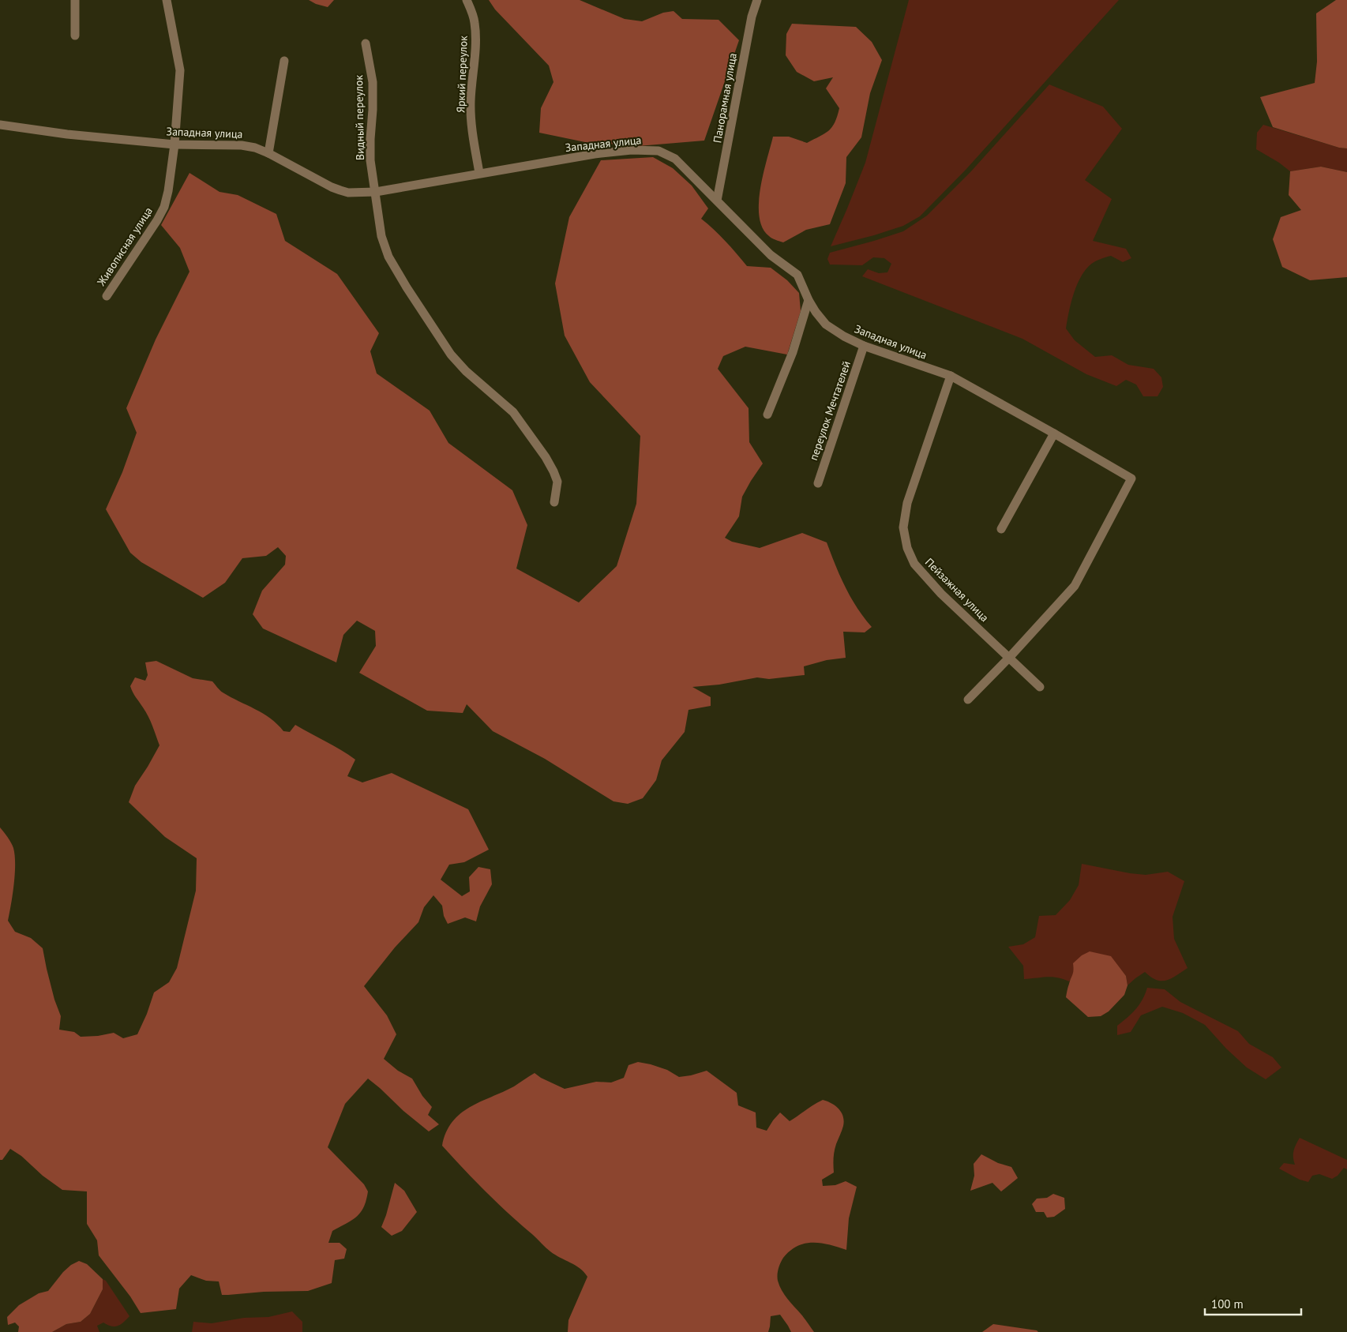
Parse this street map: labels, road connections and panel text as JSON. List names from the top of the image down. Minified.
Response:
{"streets":{"street":["Яркий переулок","Панорамная улица","Видный переулок","Западная улица","Живописная улица","переулок Мечтателей","Пейзажная улица"]},"crossings":[["Яркий переулок","Западная улица"],["Панорамная улица","Западная улица"],["Видный переулок","Западная улица"],["Западная улица","Живописная улица"],["Западная улица","переулок Мечтателей"],["Западная улица","Пейзажная улица"]],"scale_bar":"100 m"}
